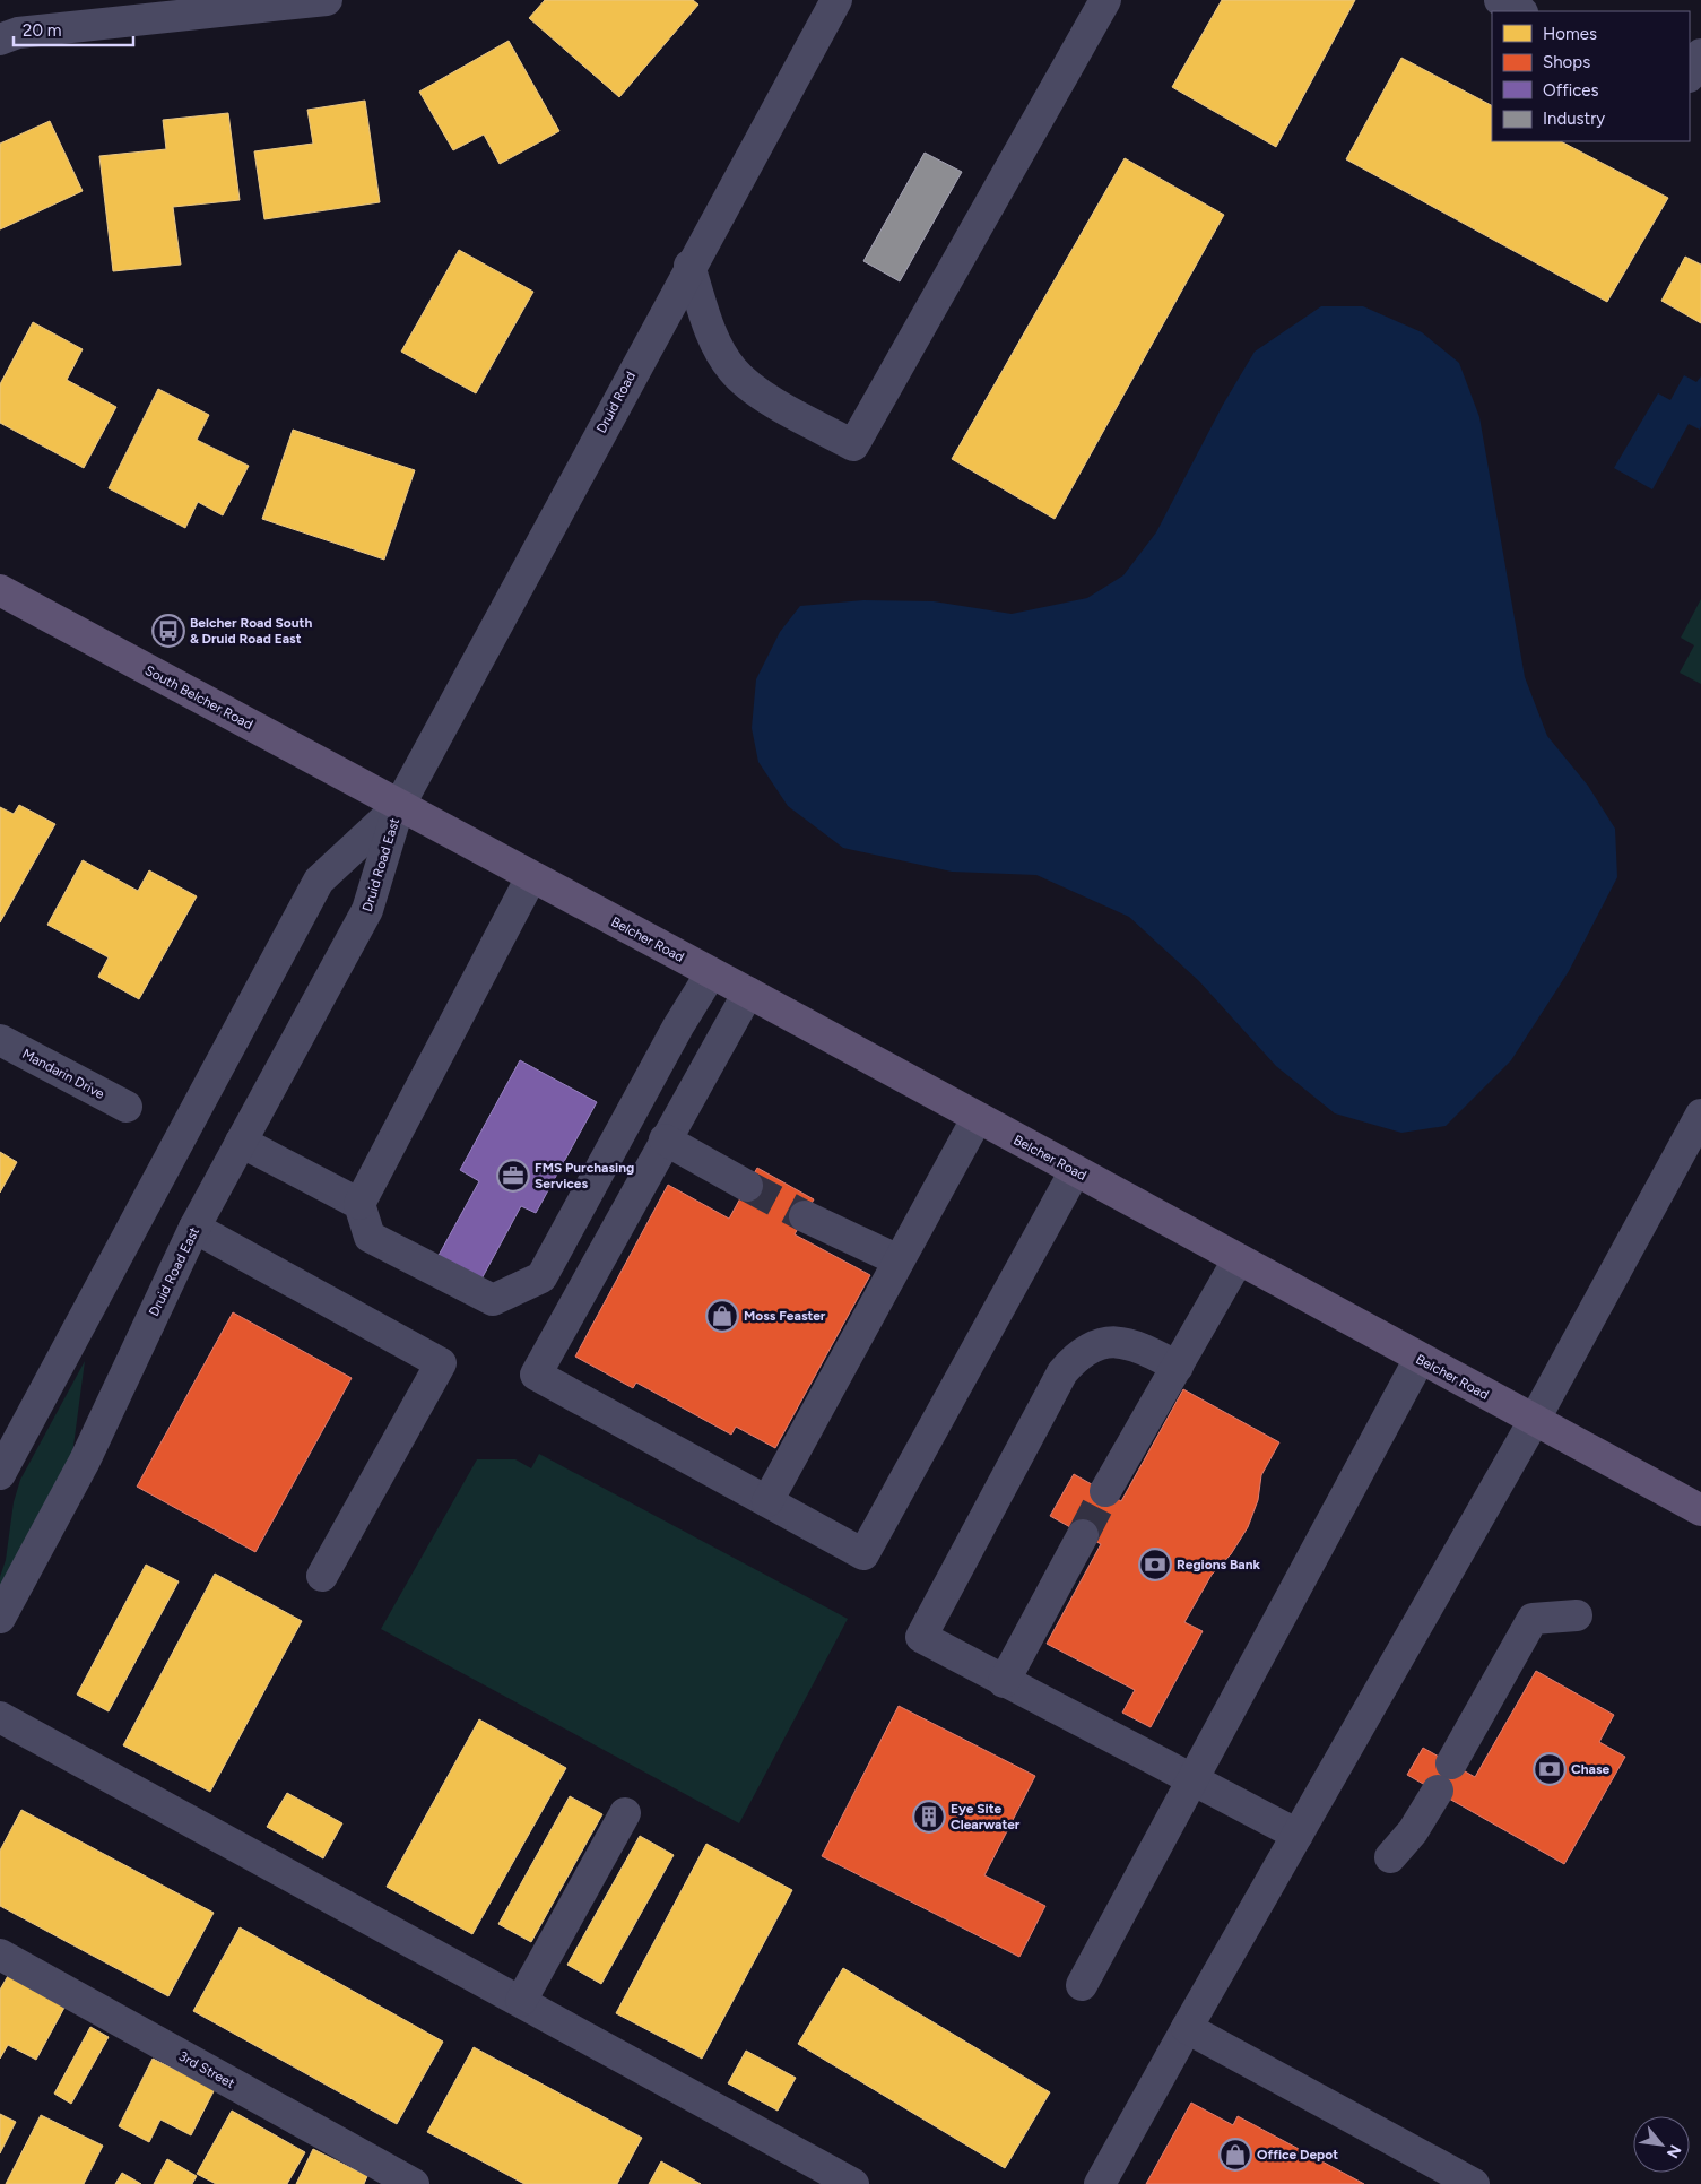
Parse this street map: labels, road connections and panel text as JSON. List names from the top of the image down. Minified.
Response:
{"streets":{"main road":["South Belcher Road","Belcher Road"],"street":["Druid Road","Druid Road East","Mandarin Drive","3rd Street"]},"crossings":[["Druid Road","South Belcher Road"],["Druid Road","Druid Road East"],["Druid Road","Belcher Road"],["South Belcher Road","Druid Road East"],["South Belcher Road","Belcher Road"],["Druid Road East","Belcher Road"]],"places":{"bus stop":["Belcher Road South & Druid Road East"],"office":["FMS Purchasing Services"],"shop":["Moss Feaster","Office Depot"],"bank":["Regions Bank","Chase"],"building":["Eye Site Clearwater"]},"legend":["Homes","Shops","Offices","Industry"],"scale_bar":"20 m","north":"bottom right"}
